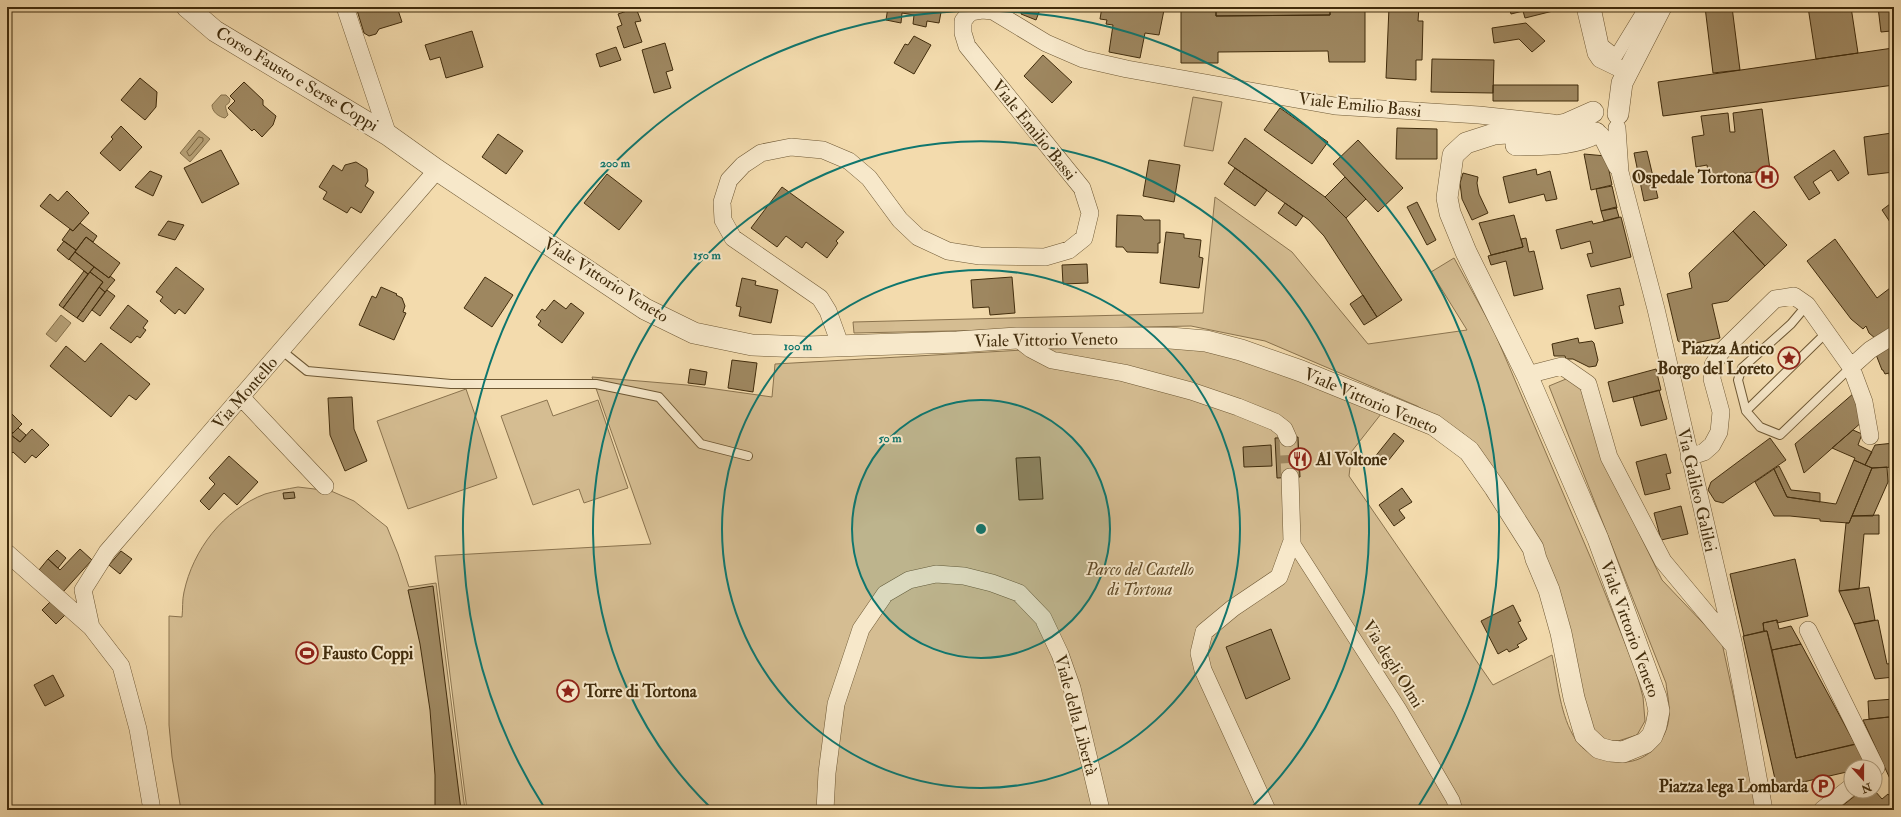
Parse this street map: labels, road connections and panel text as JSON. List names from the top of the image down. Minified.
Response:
{"streets":{"street":["Corso Fausto e Serse Coppi","Viale Emilio Bassi","Viale Vittorio Veneto","Via Montello","Via Galileo Galilei","Via degli Olmi","Viale della Libertà"]},"crossings":[["Viale Emilio Bassi","Viale Vittorio Veneto"],["Viale Vittorio Veneto","Via Montello"],["Viale Vittorio Veneto","Via Galileo Galilei"]],"parks":["Parco del Castello di Tortona"],"places":{"hospital":["Ospedale Tortona"],"place":["Piazza Antico Borgo del Loreto","Torre di Tortona"],"restaurant":["Al Voltone"],"sports":["Fausto Coppi"],"parking":["Piazza lega Lombarda"]},"north":"bottom","rings":["200 m","150 m","100 m","50 m"]}
